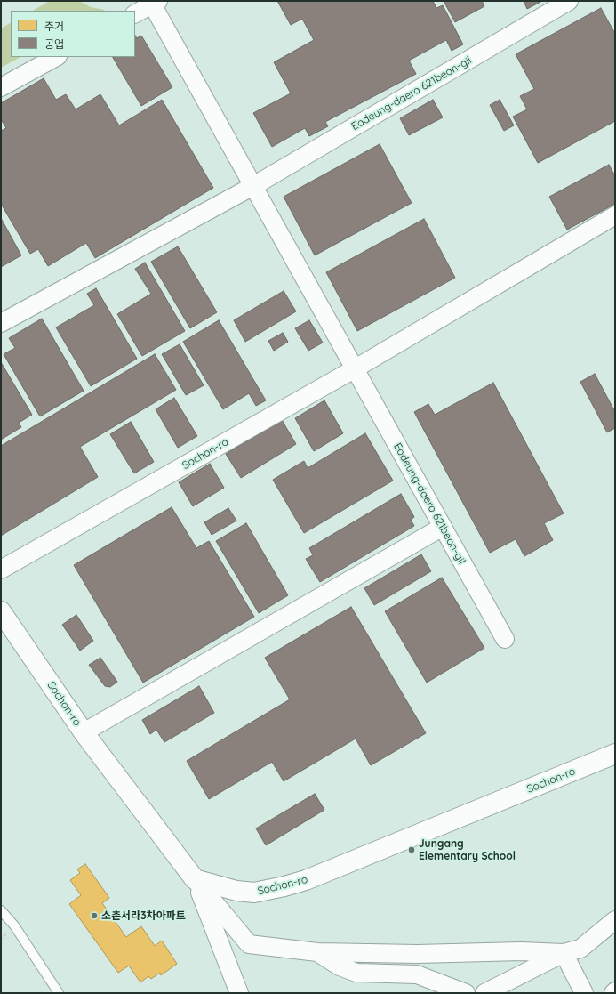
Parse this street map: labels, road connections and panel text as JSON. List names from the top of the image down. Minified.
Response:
{"streets":{"street":["Eodeung-daero 621beon-gil","Sochon-ro"]},"crossings":[["Eodeung-daero 621beon-gil","Sochon-ro"]],"places":["Jungang Elementary School","소촌서라3차아파트"],"legend":["주거","공업"]}
